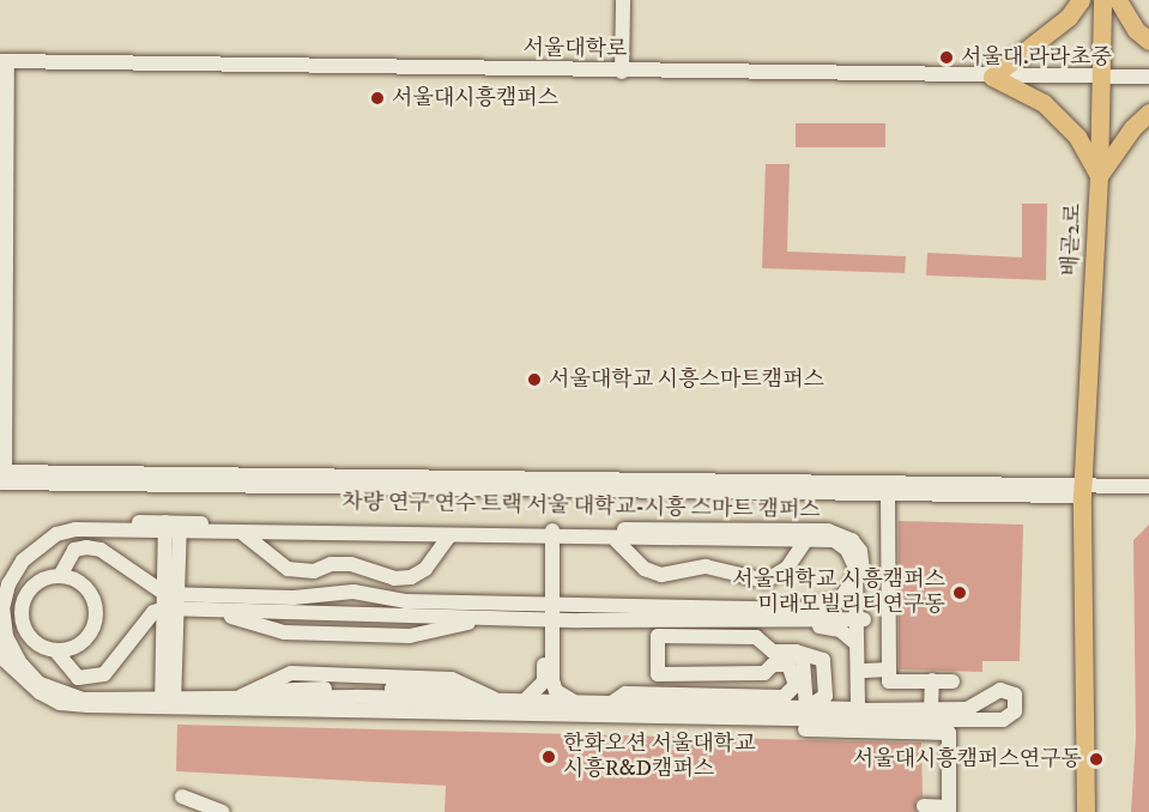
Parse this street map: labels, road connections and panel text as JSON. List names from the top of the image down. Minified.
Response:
{"streets":{"main road":["배곧2로"],"street":["서울대학로","차량 연구 연수 트랙 서울 대학교-시흥 스마트 캠퍼스"]},"crossings":[["서울대학로","배곧2로"]],"places":["서울대.라라초중","서울대시흥캠퍼스","서울대학교 시흥스마트캠퍼스","서울대학교 시흥캠퍼스 미래모빌리티연구동","한화오션 서울대학교 시흥R&D캠퍼스","서울대시흥캠퍼스연구동"]}
